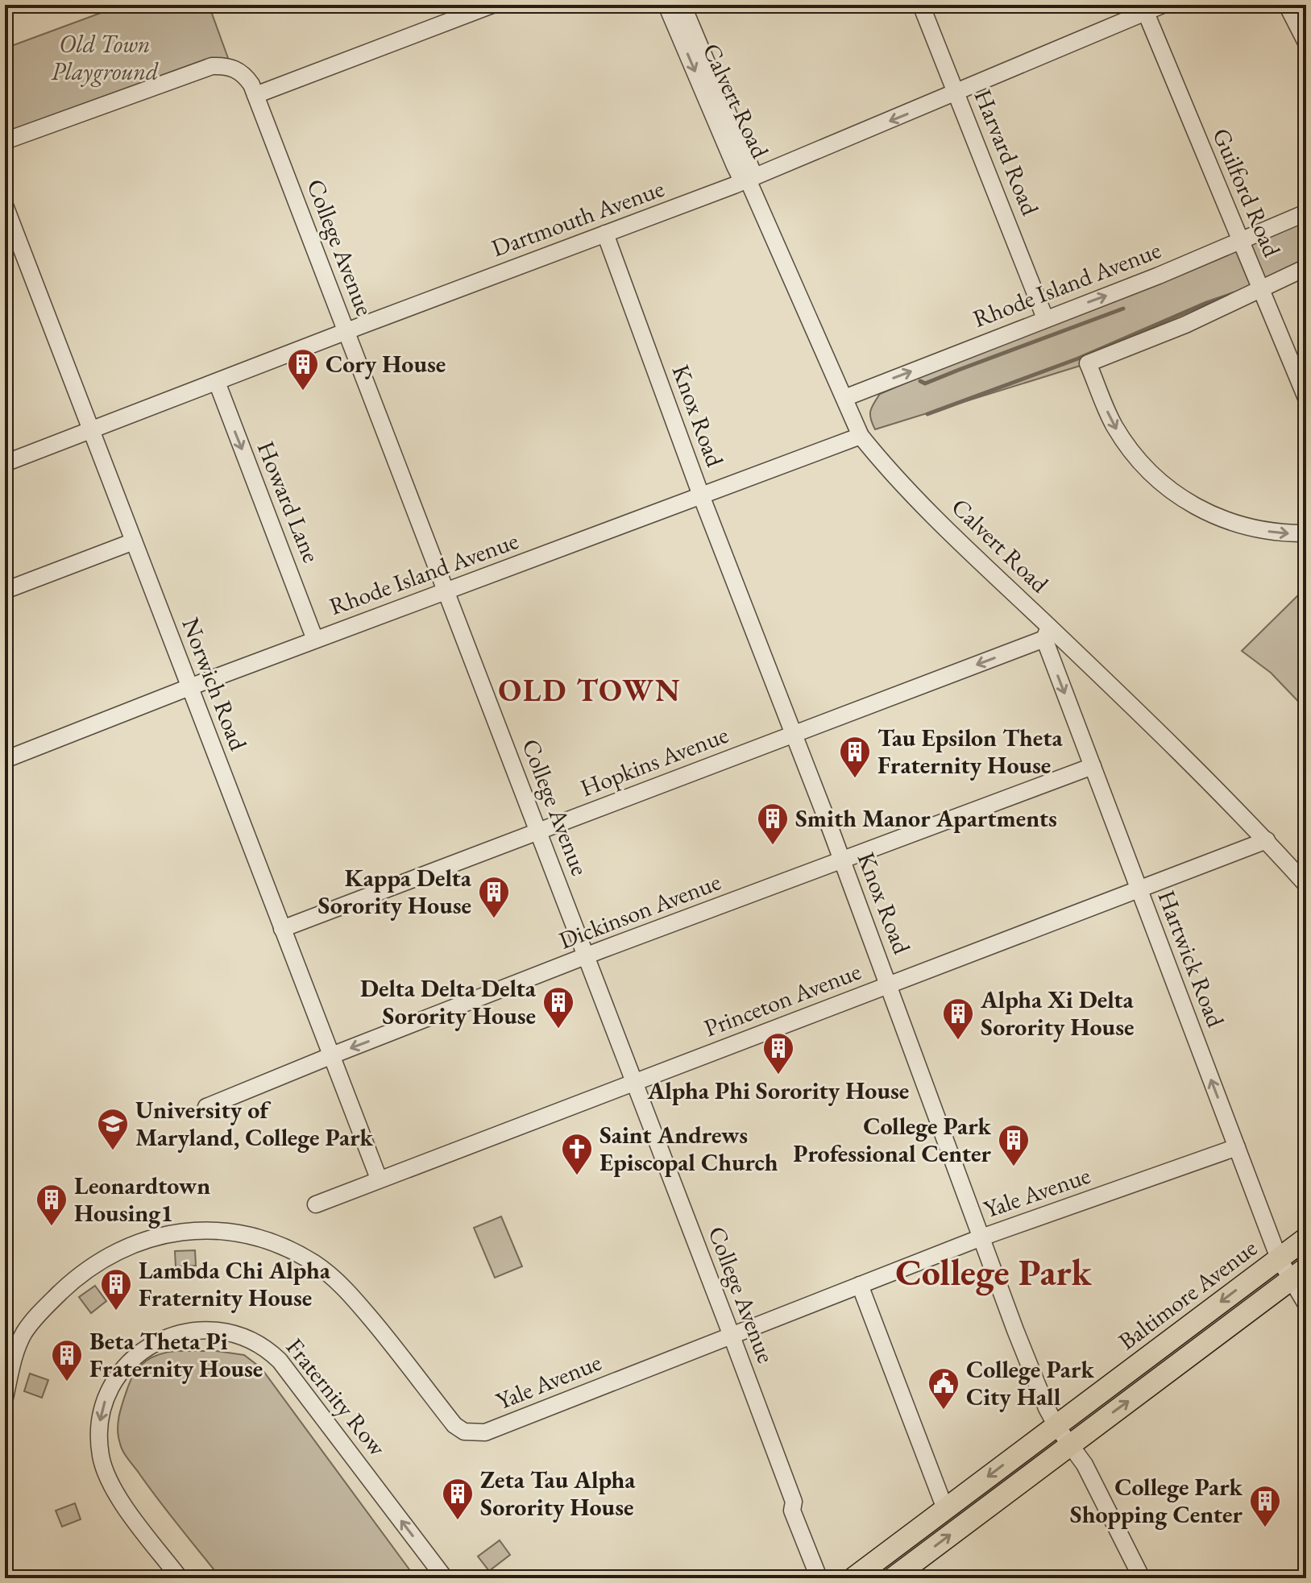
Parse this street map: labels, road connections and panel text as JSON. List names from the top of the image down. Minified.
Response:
{"streets":{"main road":["Baltimore Avenue"],"street":["Calvert Road","Harvard Road","Guilford Road","Dartmouth Avenue","College Avenue","Rhode Island Avenue","Knox Road","Howard Lane","Norwich Road","Hopkins Avenue","Dickinson Avenue","Hartwick Road","Princeton Avenue","Yale Avenue","Fraternity Row"]},"crossings":[["Calvert Road","Dartmouth Avenue"],["Calvert Road","Rhode Island Avenue"],["Calvert Road","Hopkins Avenue"],["Calvert Road","Hartwick Road"],["Calvert Road","Princeton Avenue"],["Harvard Road","Dartmouth Avenue"],["Harvard Road","Rhode Island Avenue"],["Guilford Road","Dartmouth Avenue"],["Guilford Road","Rhode Island Avenue"],["Dartmouth Avenue","College Avenue"],["Dartmouth Avenue","Knox Road"],["Dartmouth Avenue","Howard Lane"],["Dartmouth Avenue","Norwich Road"],["College Avenue","Rhode Island Avenue"],["College Avenue","Hopkins Avenue"],["College Avenue","Dickinson Avenue"],["College Avenue","Princeton Avenue"],["College Avenue","Yale Avenue"],["Rhode Island Avenue","Knox Road"],["Rhode Island Avenue","Howard Lane"],["Rhode Island Avenue","Norwich Road"],["Knox Road","Hopkins Avenue"],["Knox Road","Dickinson Avenue"],["Knox Road","Princeton Avenue"],["Knox Road","Yale Avenue"],["Knox Road","Baltimore Avenue"],["Norwich Road","Hopkins Avenue"],["Norwich Road","Dickinson Avenue"],["Norwich Road","Princeton Avenue"],["Hopkins Avenue","Hartwick Road"],["Dickinson Avenue","Hartwick Road"],["Hartwick Road","Princeton Avenue"],["Hartwick Road","Yale Avenue"],["Hartwick Road","Baltimore Avenue"]],"one_way":["Howard Lane"],"districts":["OLD TOWN","College Park"],"parks":["Old Town Playground"],"places":{"building":["Cory House","Tau Epsilon Theta Fraternity House","Smith Manor Apartments","Kappa Delta Sorority House","Delta Delta Delta Sorority House","Alpha Xi Delta Sorority House","Alpha Phi Sorority House","College Park Professional Center","Leonardtown Housing1","Lambda Chi Alpha Fraternity House","Beta Theta Pi Fraternity House","Zeta Tau Alpha Sorority House","College Park Shopping Center"],"school or university":["University of Maryland, College Park"],"church":["Saint Andrews Episcopal Church"],"public building":["College Park City Hall"]}}
